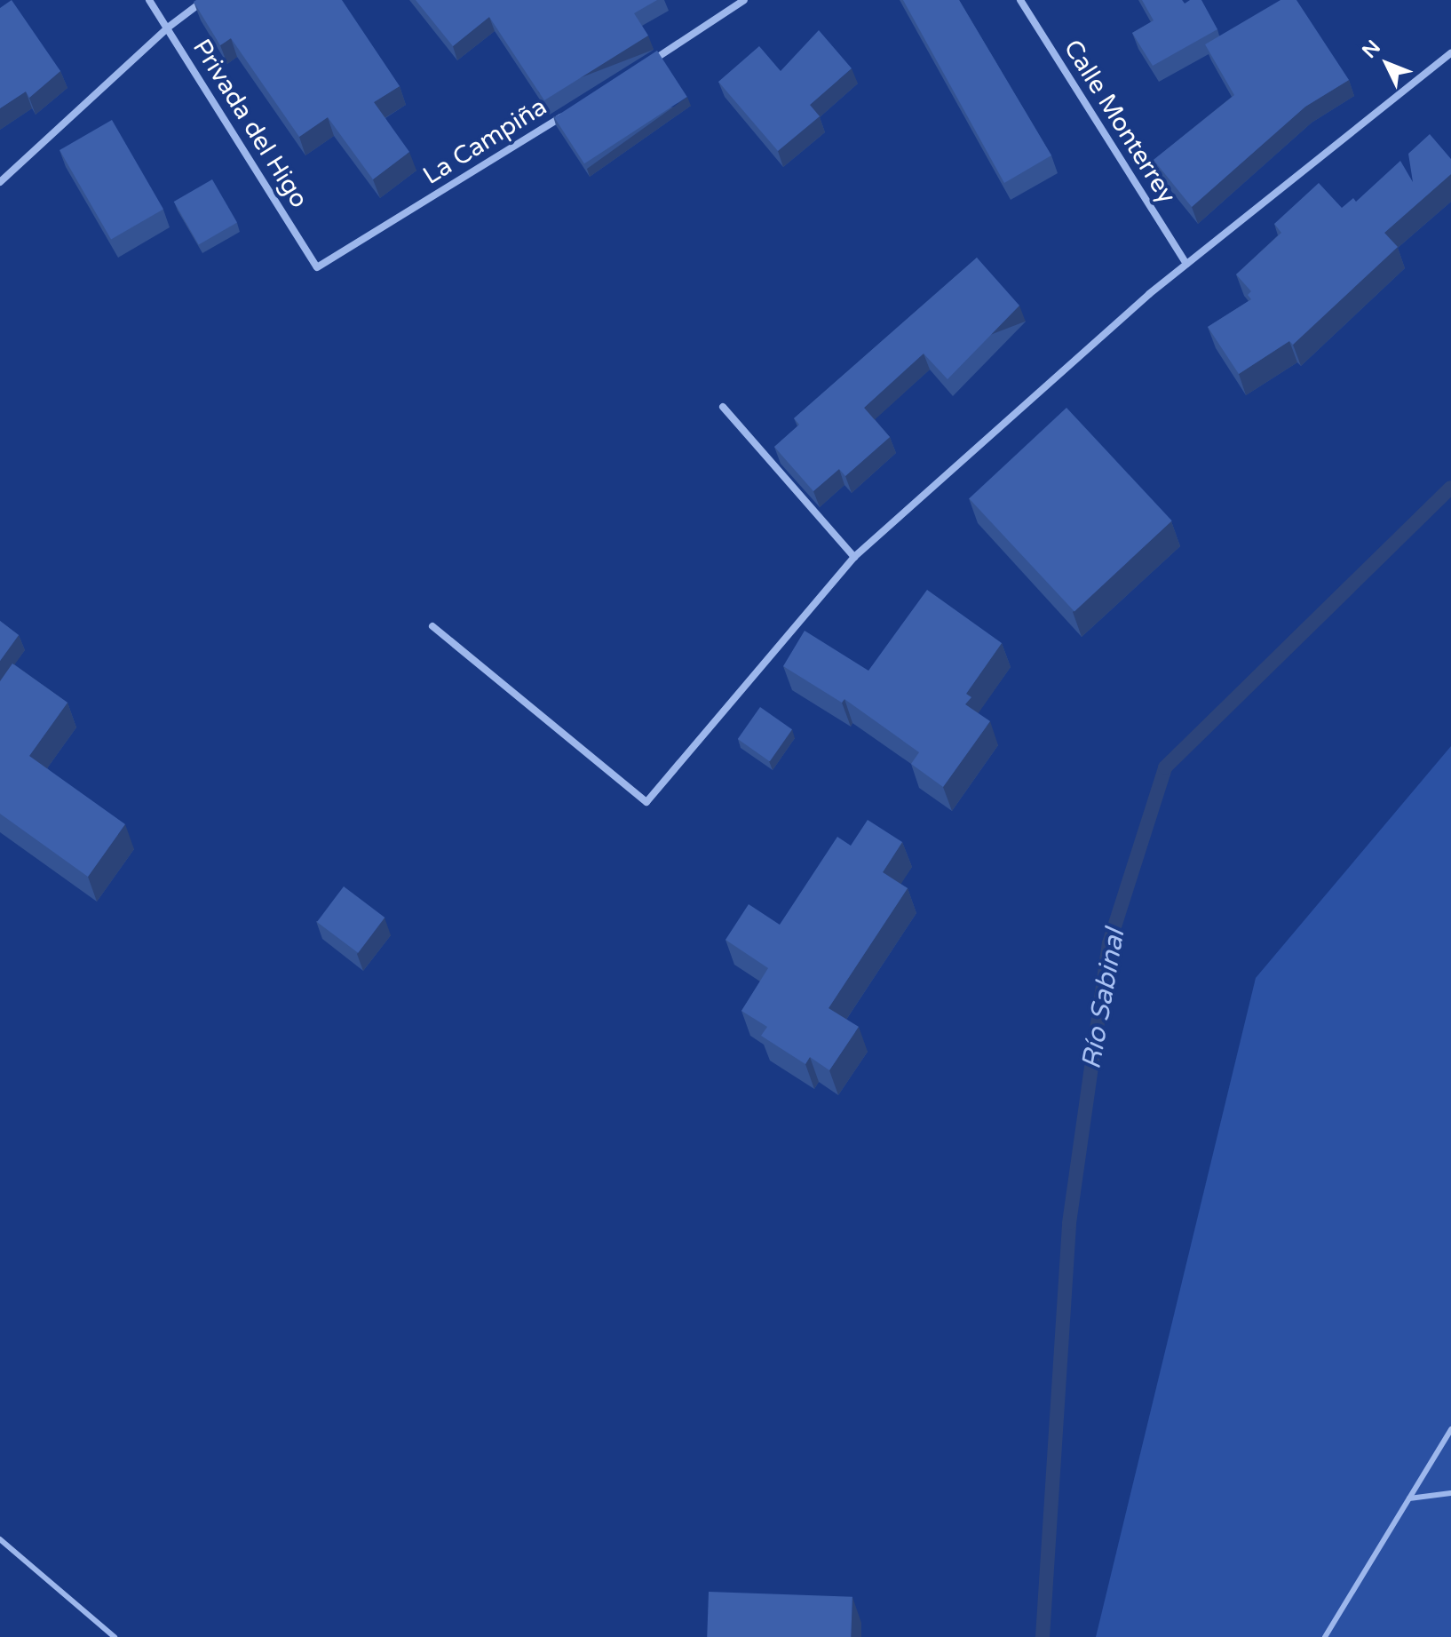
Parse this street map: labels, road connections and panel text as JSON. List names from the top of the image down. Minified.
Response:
{"streets":{"street":["Calle Monterrey","Privada del Higo","La Campiña"]},"crossings":[["Privada del Higo","La Campiña"]],"water":["Río Sabinal"],"north":"top left"}
